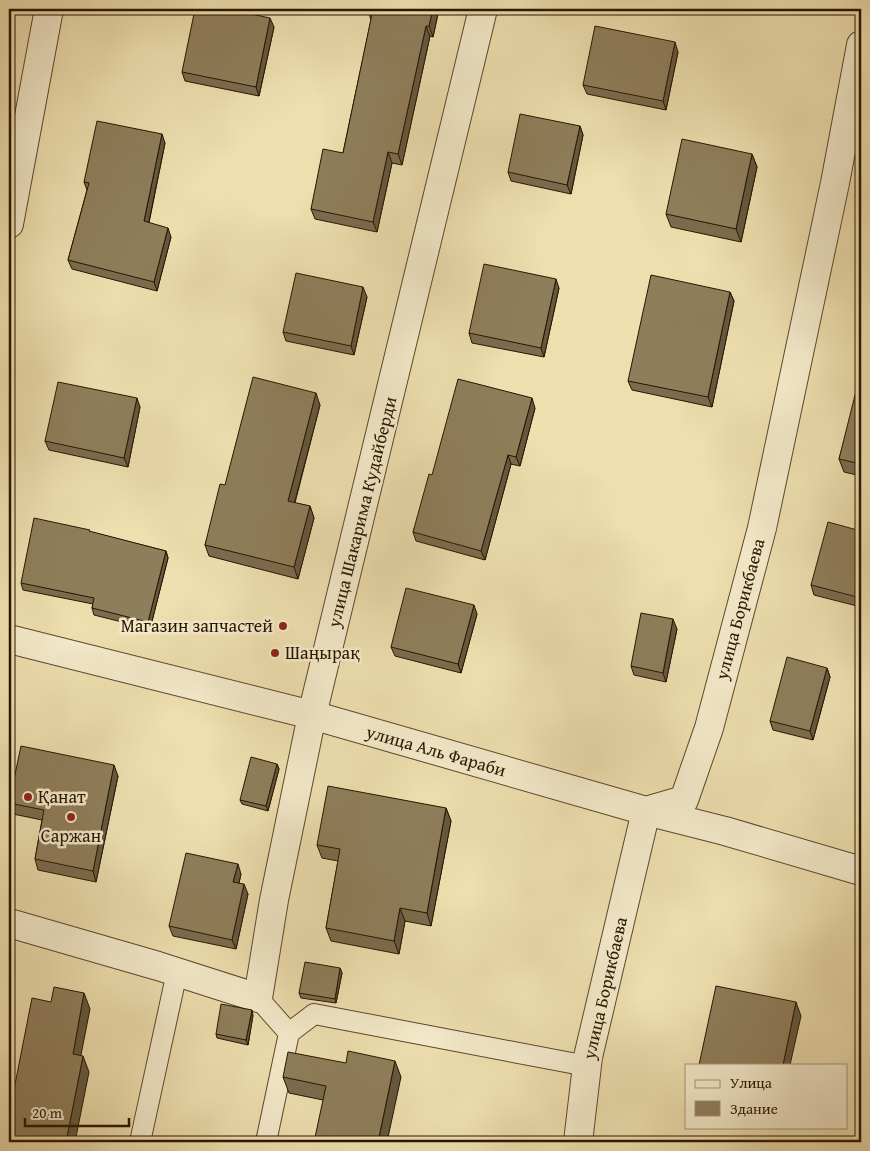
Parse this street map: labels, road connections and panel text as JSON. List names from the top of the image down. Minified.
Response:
{"streets":{"street":["улица Шакарима Кудайберди","улица Борикбаева","улица Аль Фараби"]},"crossings":[["улица Шакарима Кудайберди","улица Аль Фараби"],["улица Борикбаева","улица Аль Фараби"]],"places":["Магазин запчастей","Шаңырақ","Қанат","Саржан"],"legend":["Улица","Здание"],"scale_bar":"20 m"}
